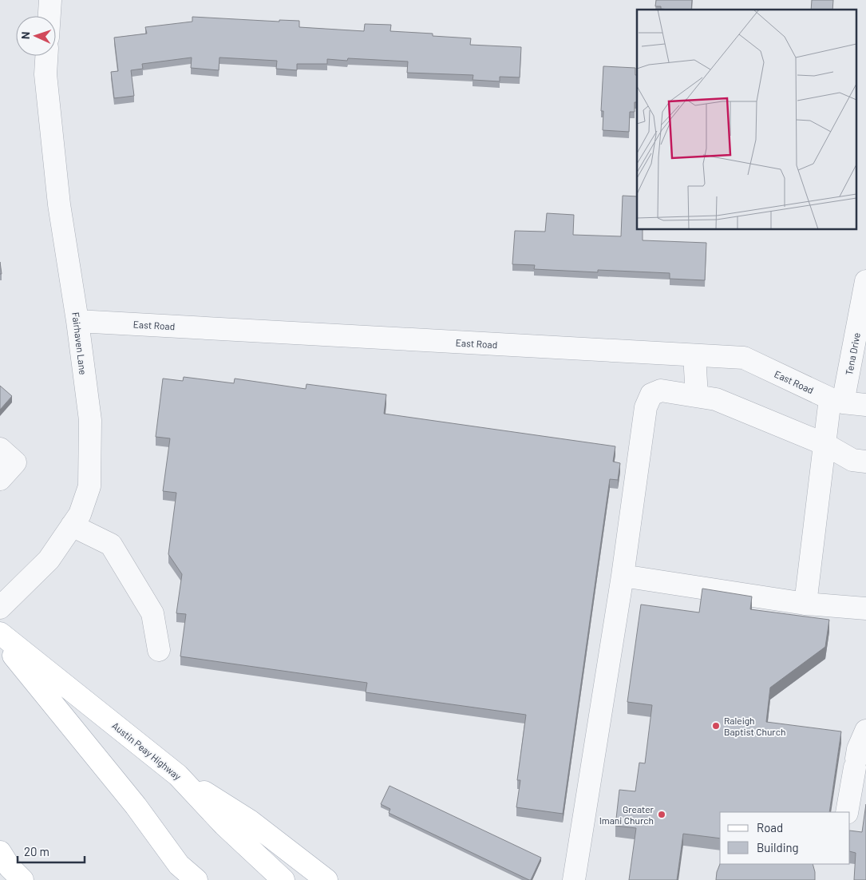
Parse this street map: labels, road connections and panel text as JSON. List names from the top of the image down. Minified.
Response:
{"streets":{"main road":["Austin Peay Highway"],"street":["East Road","Fairhaven Lane","Tena Drive"]},"crossings":[["East Road","Fairhaven Lane"],["East Road","Tena Drive"]],"places":["Raleigh Baptist Church","Greater Imani Church"],"legend":["Road","Building"],"scale_bar":"20 m","north":"left"}
